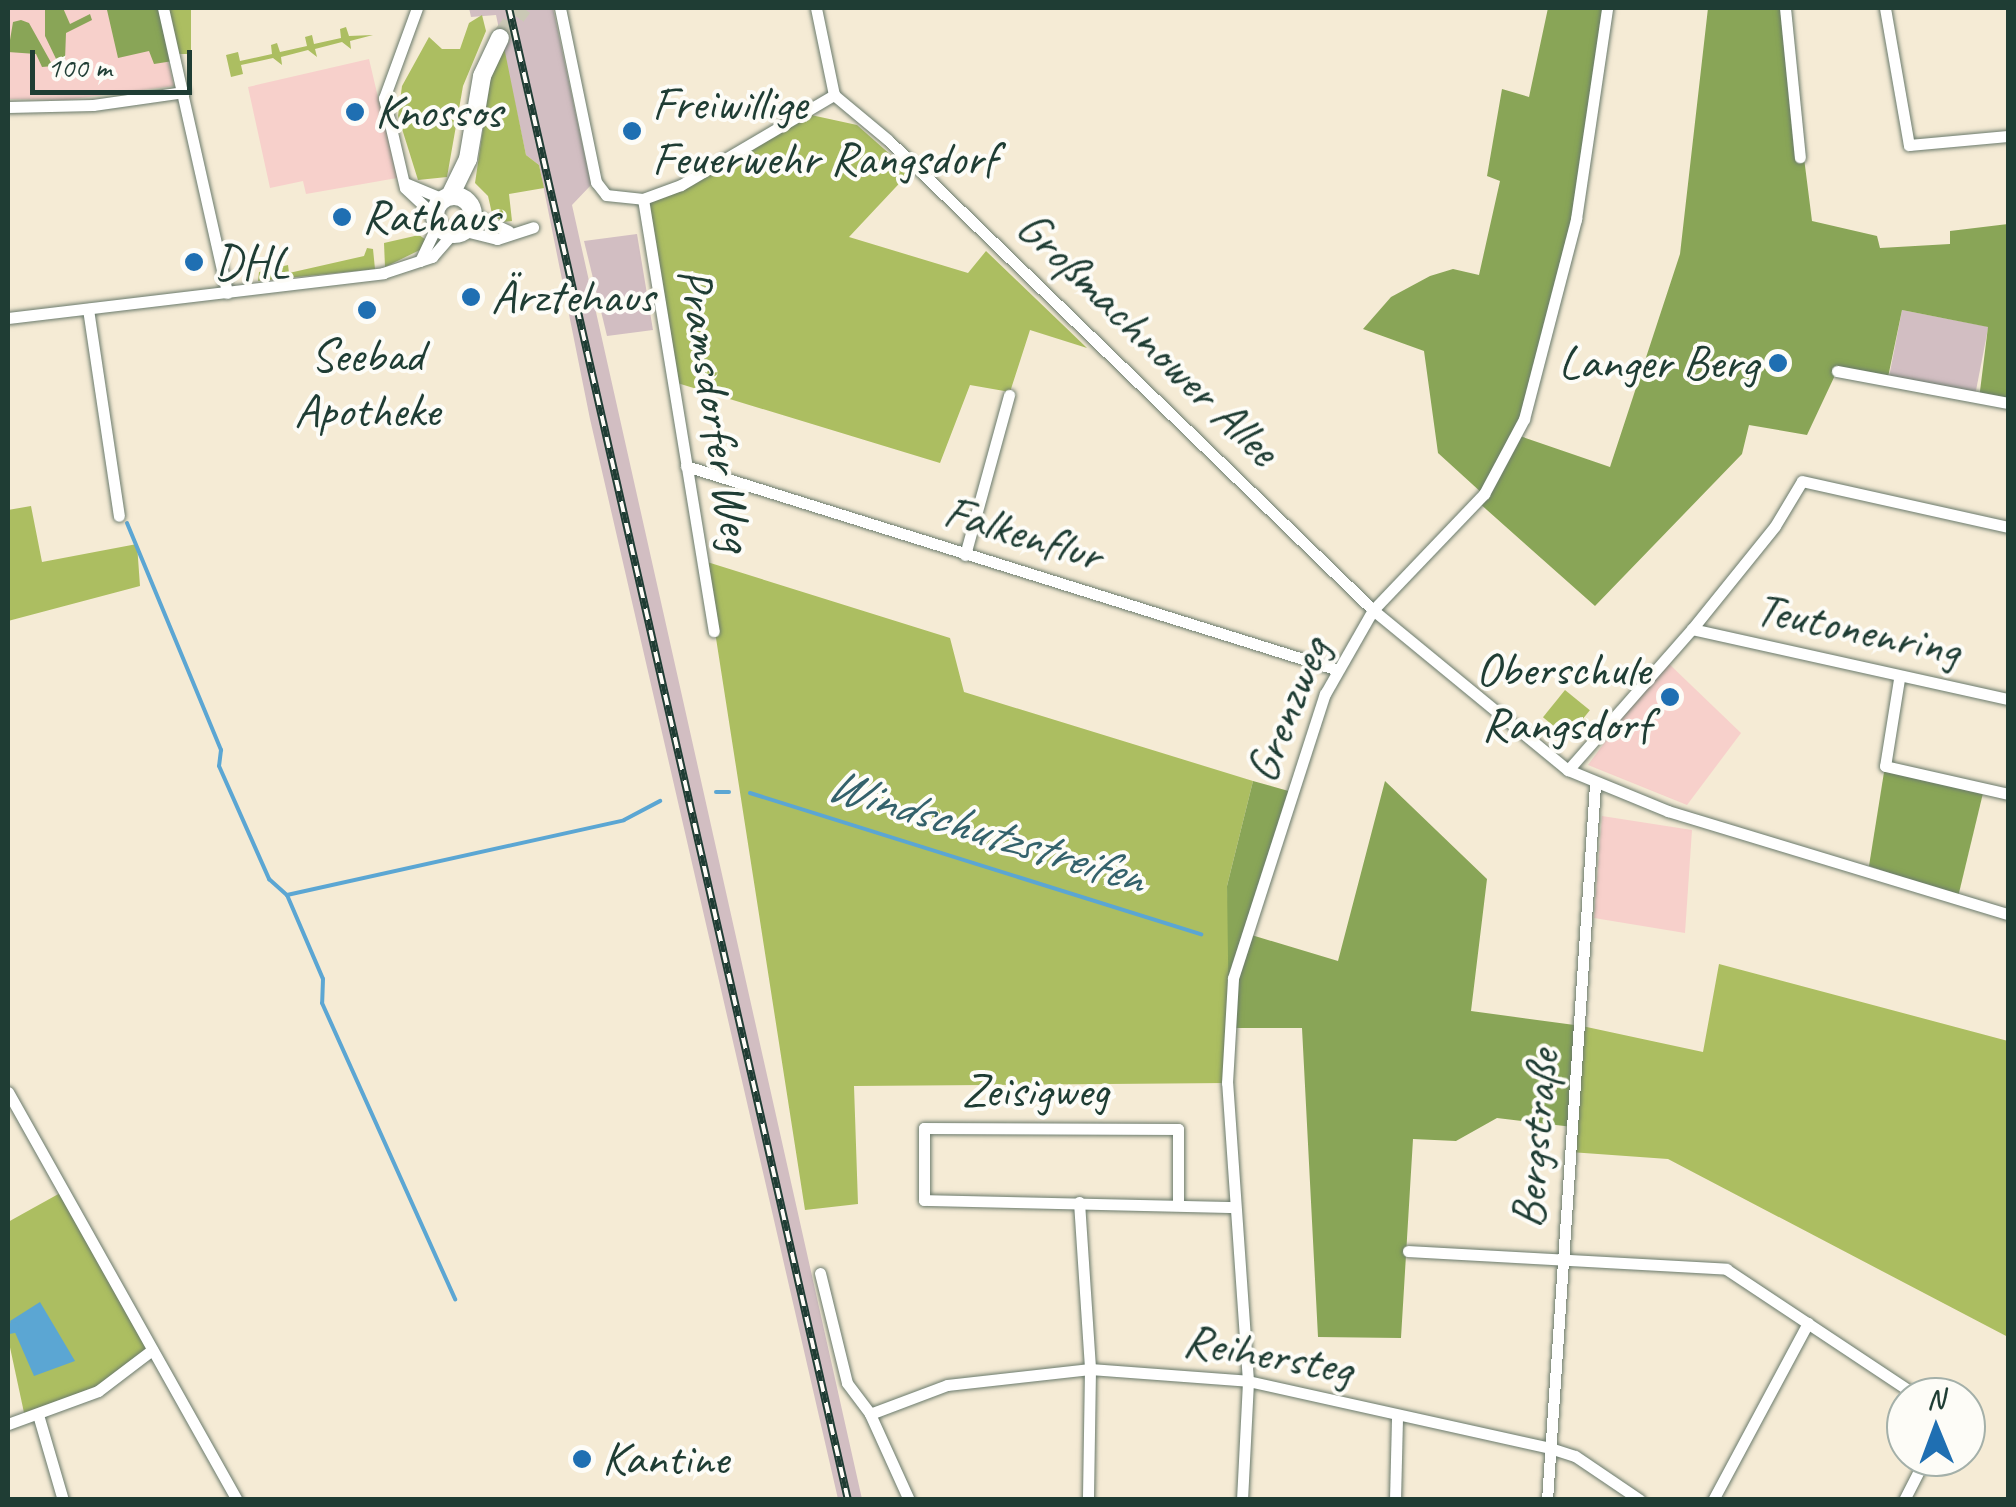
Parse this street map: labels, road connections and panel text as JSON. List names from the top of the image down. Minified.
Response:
{"streets":{"street":["Großmachnower Allee","Pramsdorfer Weg","Falkenflur","Teutonenring","Grenzweg","Zeisigweg","Bergstraße","Reihersteg"]},"crossings":[["Großmachnower Allee","Teutonenring"],["Großmachnower Allee","Grenzweg"],["Großmachnower Allee","Bergstraße"],["Pramsdorfer Weg","Falkenflur"],["Falkenflur","Grenzweg"],["Grenzweg","Zeisigweg"],["Grenzweg","Reihersteg"],["Bergstraße","Reihersteg"]],"water":["Windschutzstreifen"],"places":["Knossos","Freiwillige Feuerwehr Rangsdorf","Rathaus","DHL","Ärztehaus","Seebad Apotheke","Langer Berg","Oberschule Rangsdorf","Kantine"],"scale_bar":"100 m","north":"top"}
